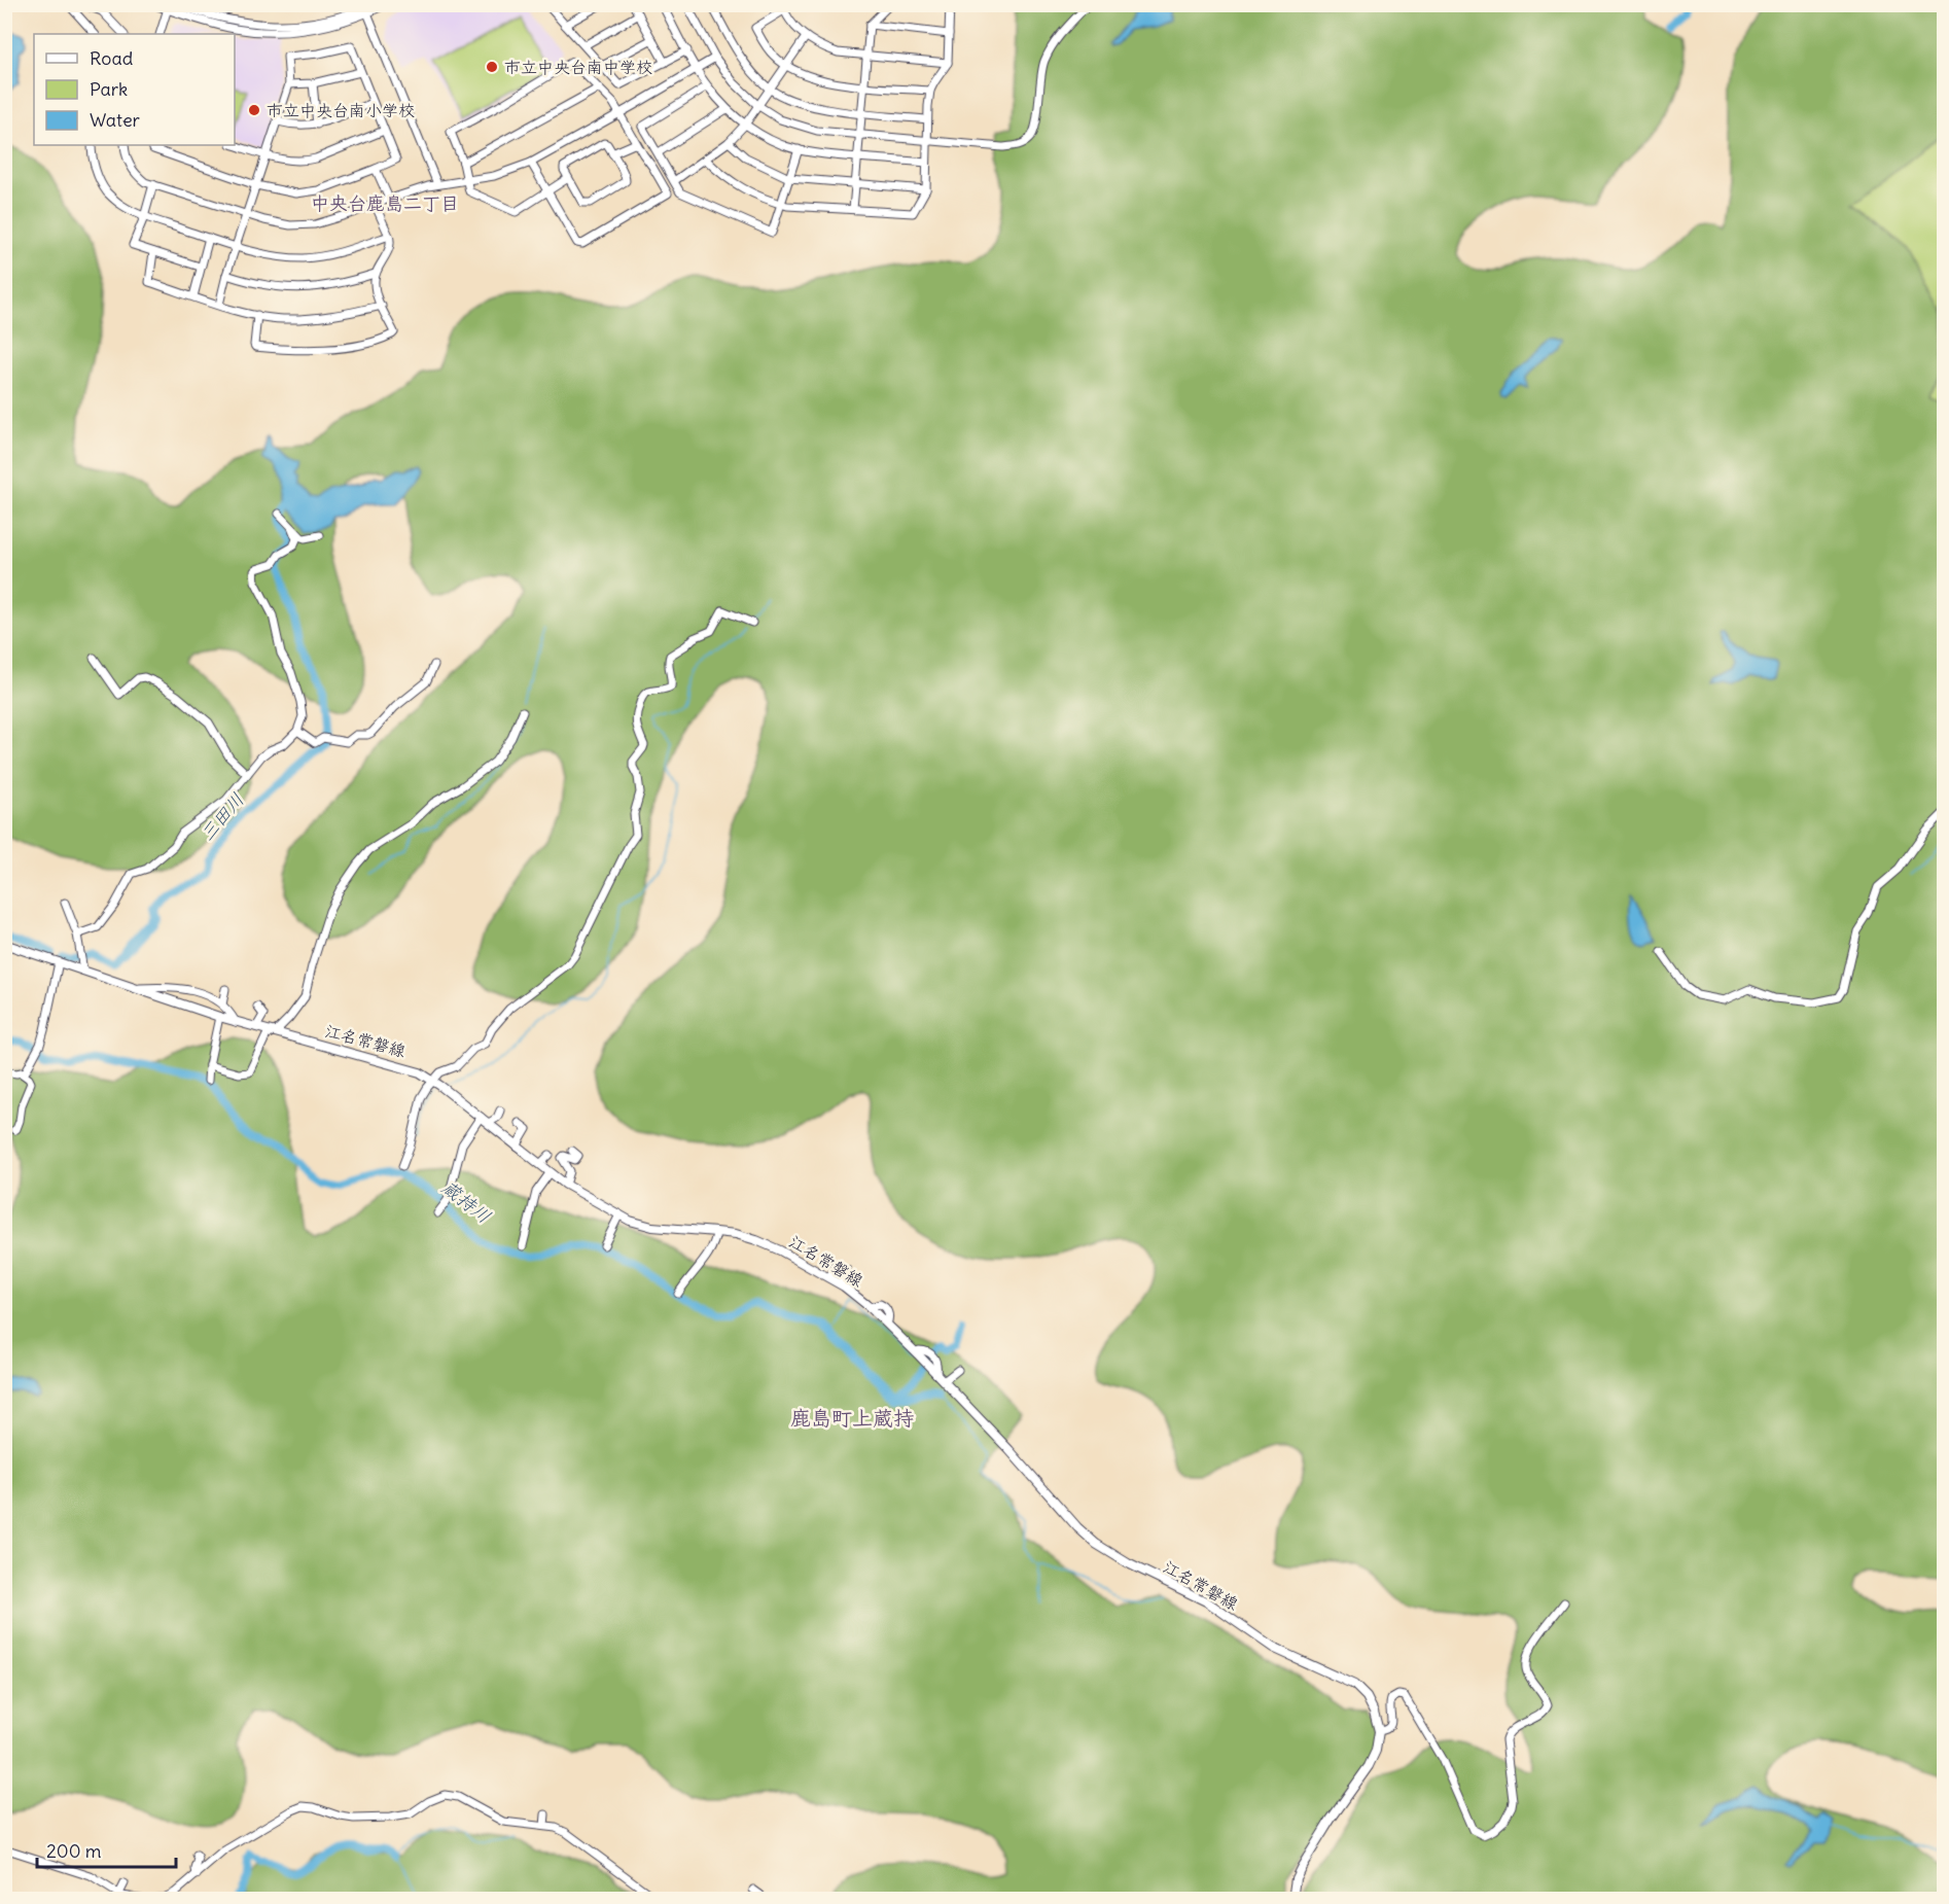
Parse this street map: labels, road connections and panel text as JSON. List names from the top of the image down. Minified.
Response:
{"streets":{"main road":["江名常磐線"]},"districts":["中央台鹿島二丁目","鹿島町上蔵持"],"water":["三田川","蔵持川"],"places":["市立中央台南中学校","市立中央台南小学校"],"legend":["Road","Park","Water"],"scale_bar":"200 m"}
